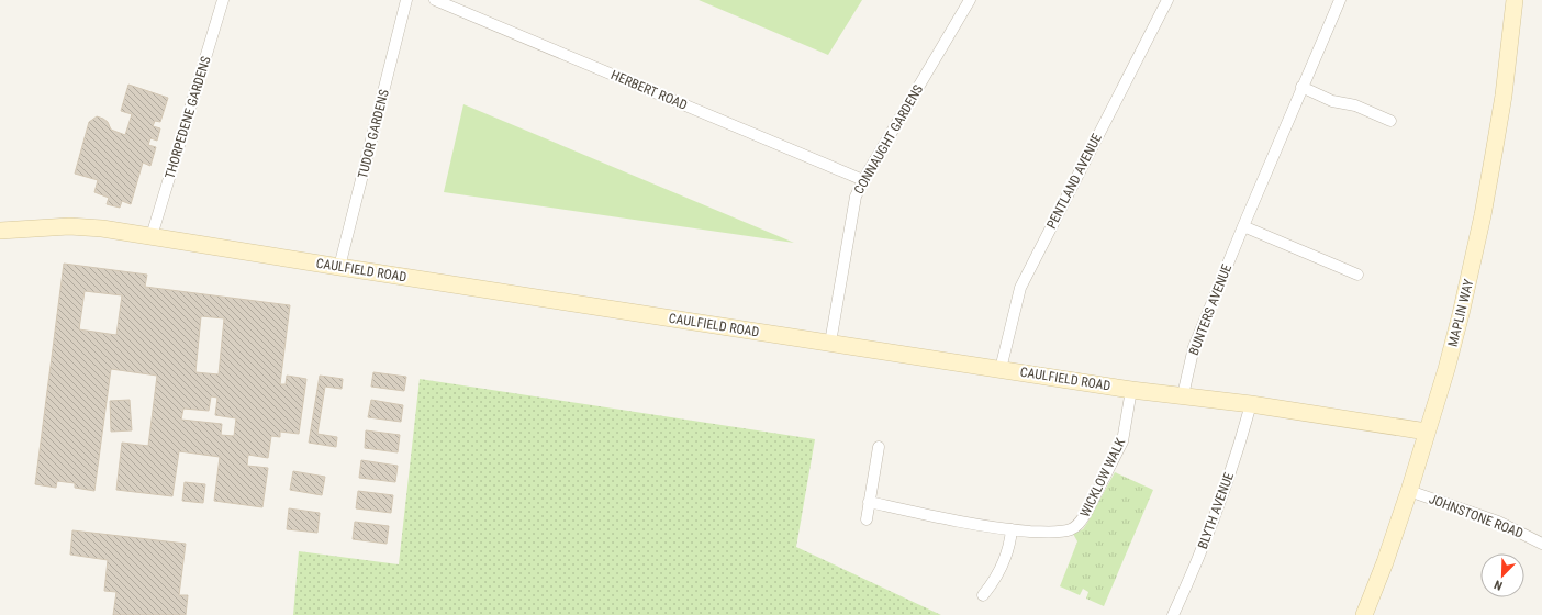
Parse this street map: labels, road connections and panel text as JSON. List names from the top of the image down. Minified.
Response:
{"streets":{"street":["HERBERT ROAD","THORPEDENE GARDENS","TUDOR GARDENS","CONNAUGHT GARDENS","PENTLAND AVENUE","CAULFIELD ROAD","BUNTERS AVENUE","MAPLIN WAY","WICKLOW WALK","BLYTH AVENUE","JOHNSTONE ROAD"]},"crossings":[["HERBERT ROAD","CONNAUGHT GARDENS"],["THORPEDENE GARDENS","CAULFIELD ROAD"],["TUDOR GARDENS","CAULFIELD ROAD"],["CONNAUGHT GARDENS","CAULFIELD ROAD"],["PENTLAND AVENUE","CAULFIELD ROAD"],["CAULFIELD ROAD","BUNTERS AVENUE"],["CAULFIELD ROAD","MAPLIN WAY"],["CAULFIELD ROAD","WICKLOW WALK"],["CAULFIELD ROAD","BLYTH AVENUE"],["MAPLIN WAY","JOHNSTONE ROAD"]],"north":"bottom left"}
